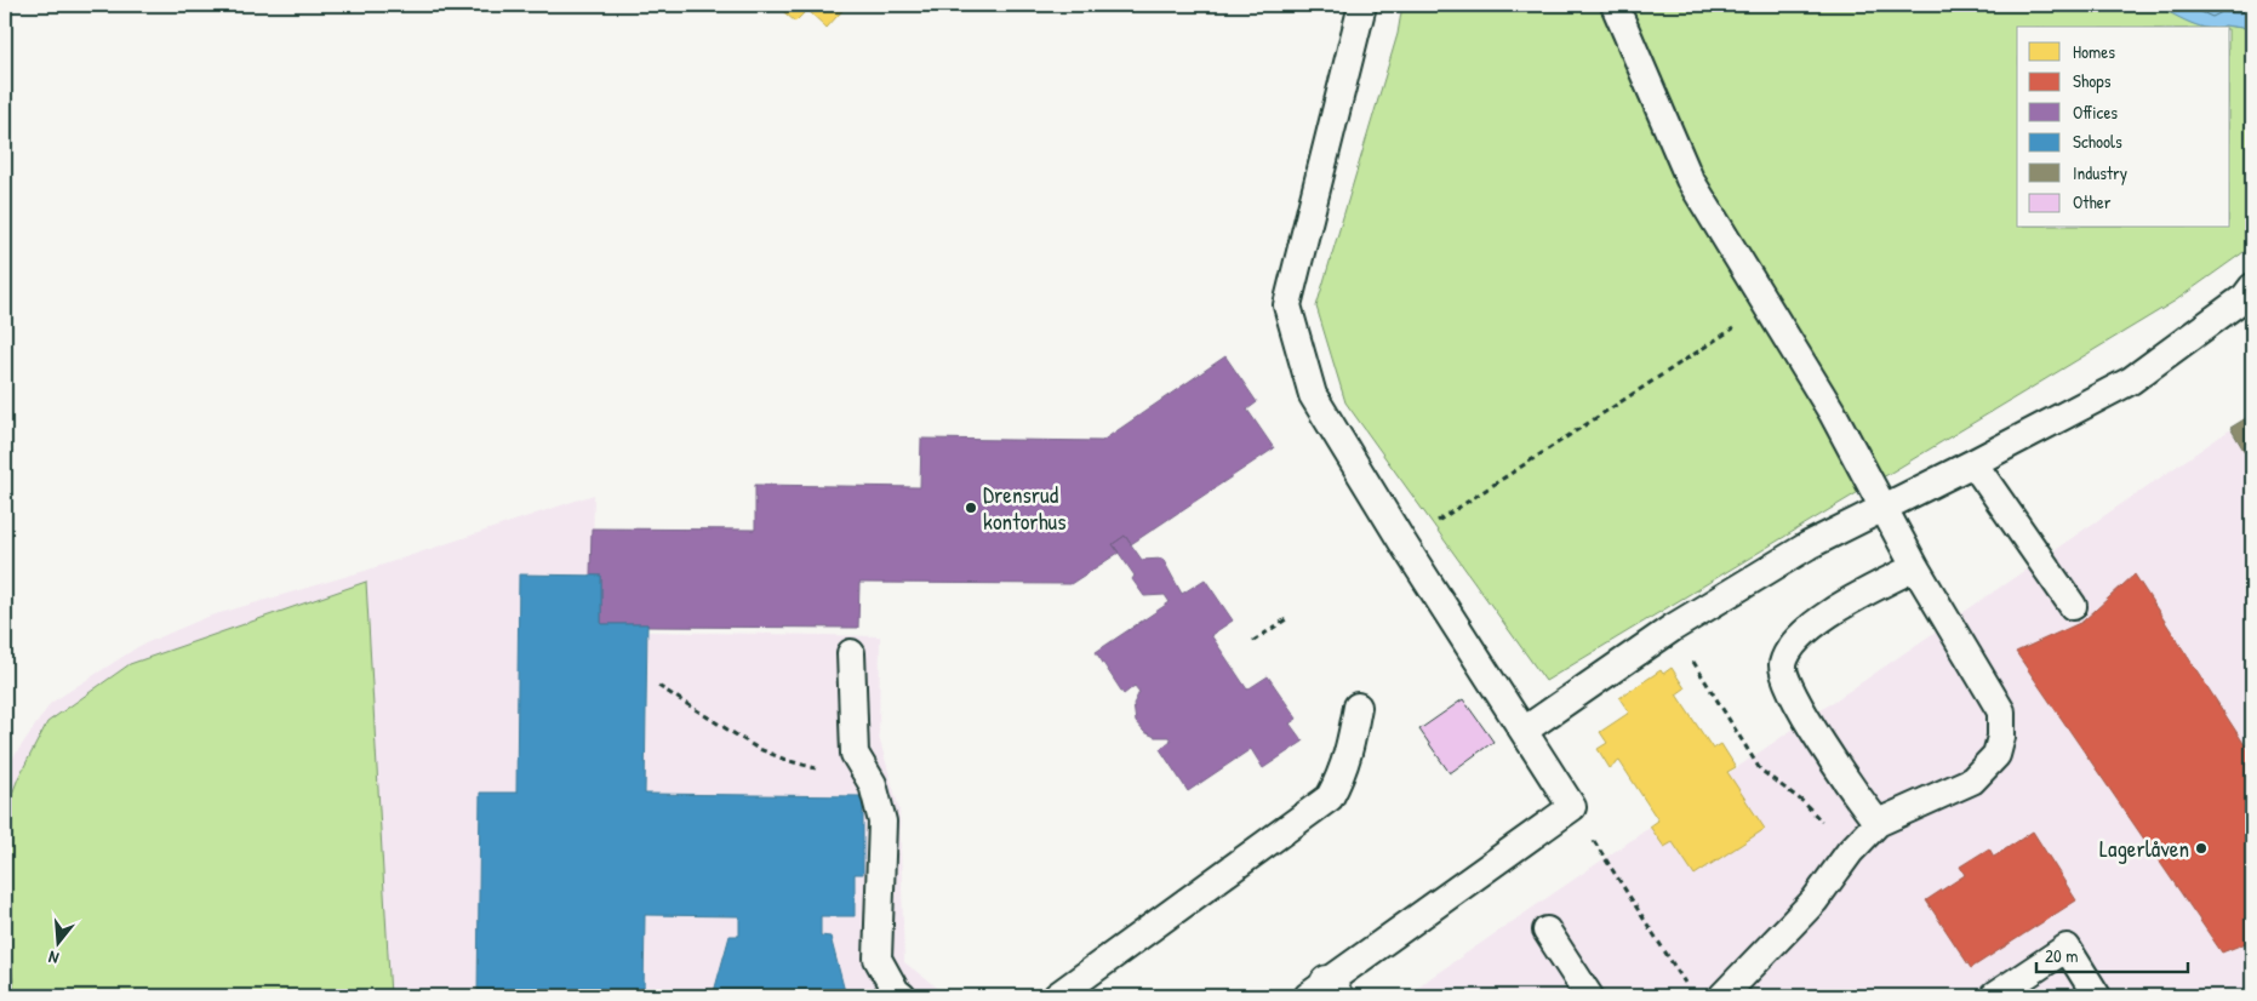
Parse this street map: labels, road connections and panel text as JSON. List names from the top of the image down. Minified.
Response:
{"places":["Drensrud kontorhus","Lagerlåven"],"legend":["Homes","Shops","Offices","Schools","Industry","Other"],"scale_bar":"20 m","north":"bottom"}
